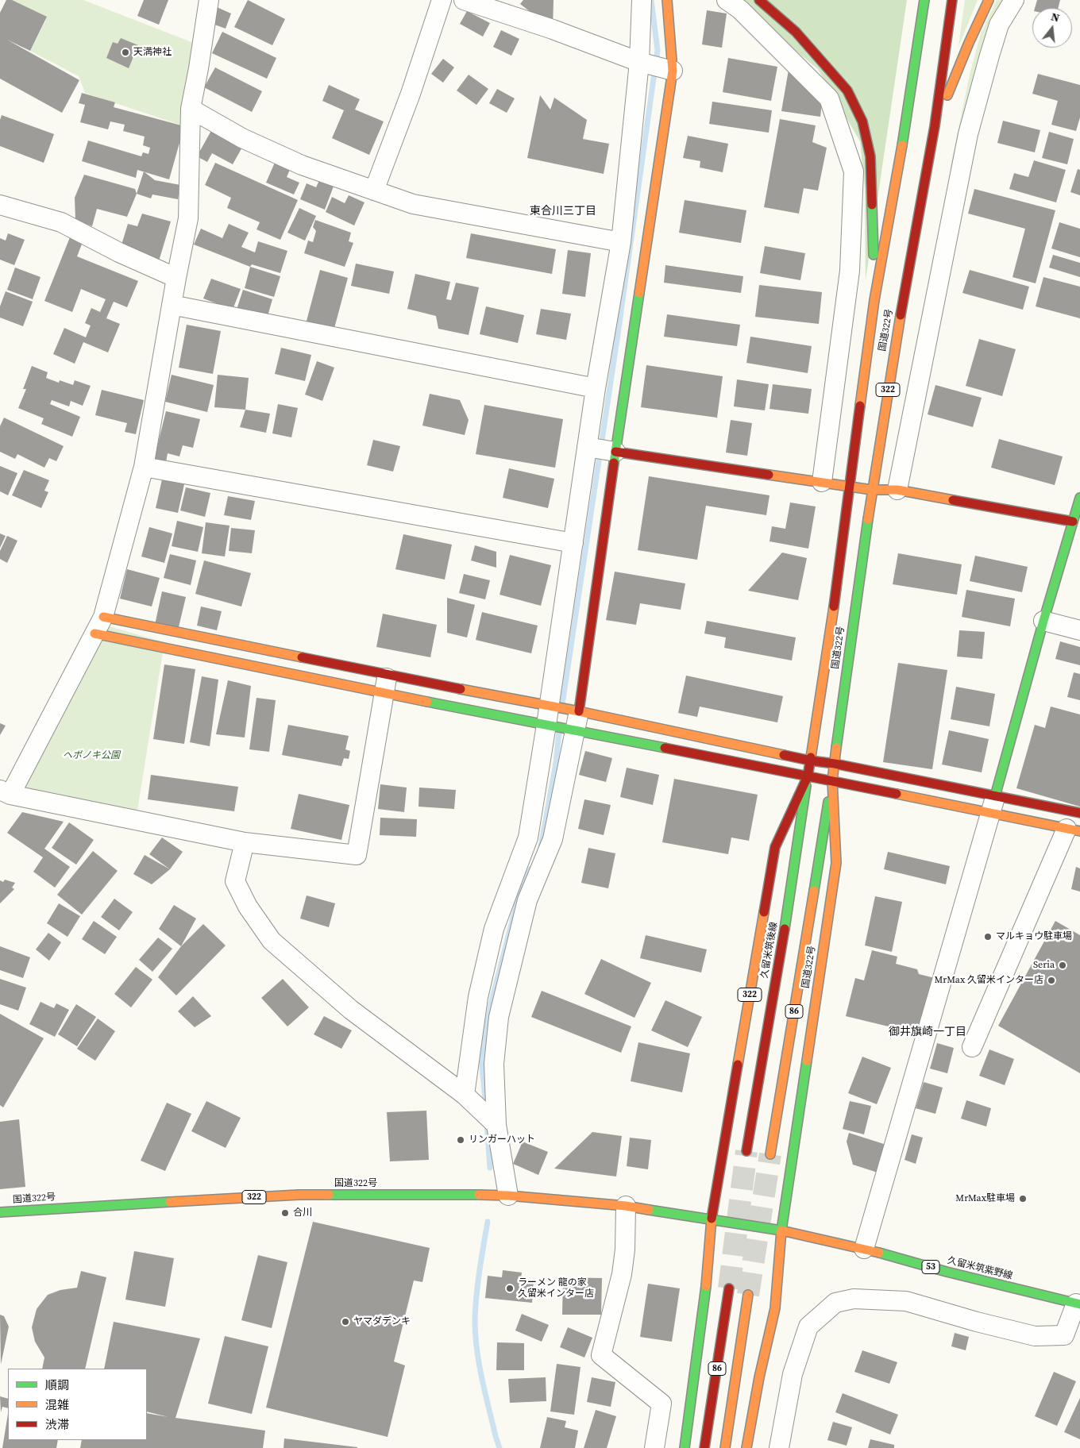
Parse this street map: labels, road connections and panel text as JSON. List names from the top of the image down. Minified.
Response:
{"streets":{"main road":["国道322号","322","久留米筑後線","86","53","久留米筑紫野線"]},"crossings":[["国道322号","久留米筑後線"],["国道322号","86"],["国道322号","久留米筑紫野線"]],"districts":["東合川三丁目","御井旗崎一丁目"],"parks":["ヘボノキ公園"],"places":["天満神社","マルキョウ駐車場","Seria","MrMax 久留米インター店","リンガーハット","MrMax駐車場","合川","ラーメン 龍の家 久留米インター店","ヤマダデンキ"],"legend":["順調","混雑","渋滞"],"north":"top"}
